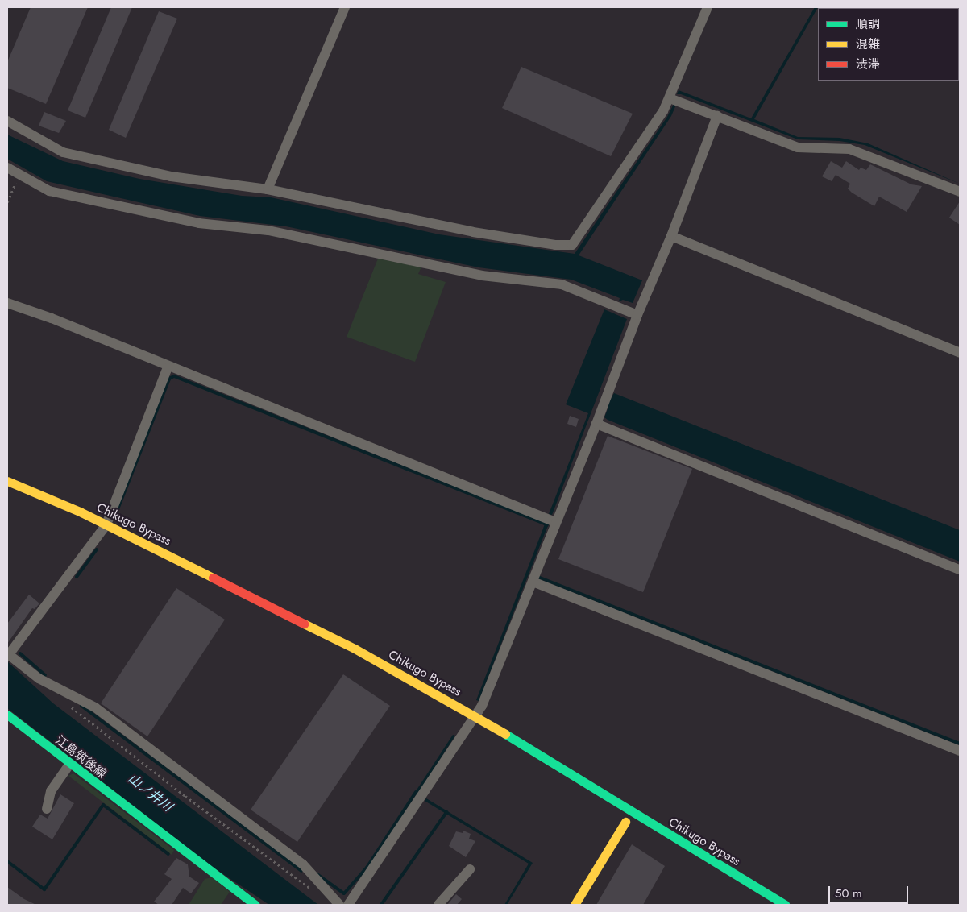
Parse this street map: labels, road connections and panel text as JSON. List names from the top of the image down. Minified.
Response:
{"streets":{"main road":["Chikugo Bypass","江島筑後線"]},"water":["山ノ井川"],"legend":["順調","混雑","渋滞"],"scale_bar":"50 m"}
